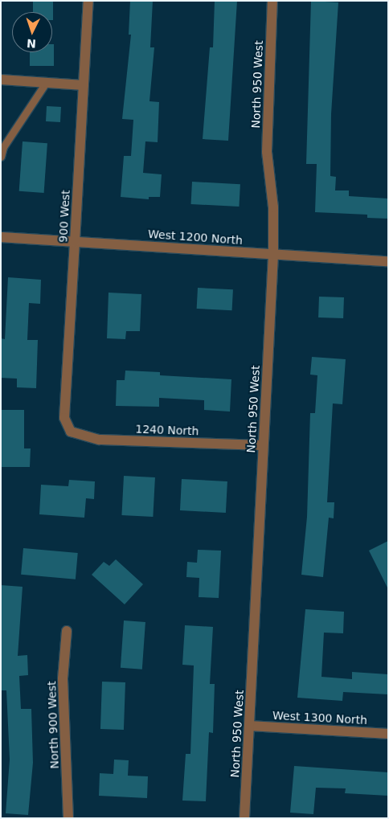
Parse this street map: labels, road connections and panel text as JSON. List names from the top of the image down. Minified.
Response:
{"streets":{"street":["North 950 West","900 West","West 1200 North","1240 North","West 1300 North","North 900 West"]},"crossings":[["North 950 West","West 1200 North"],["North 950 West","1240 North"],["North 950 West","West 1300 North"],["900 West","West 1200 North"],["900 West","1240 North"]],"north":"bottom"}
